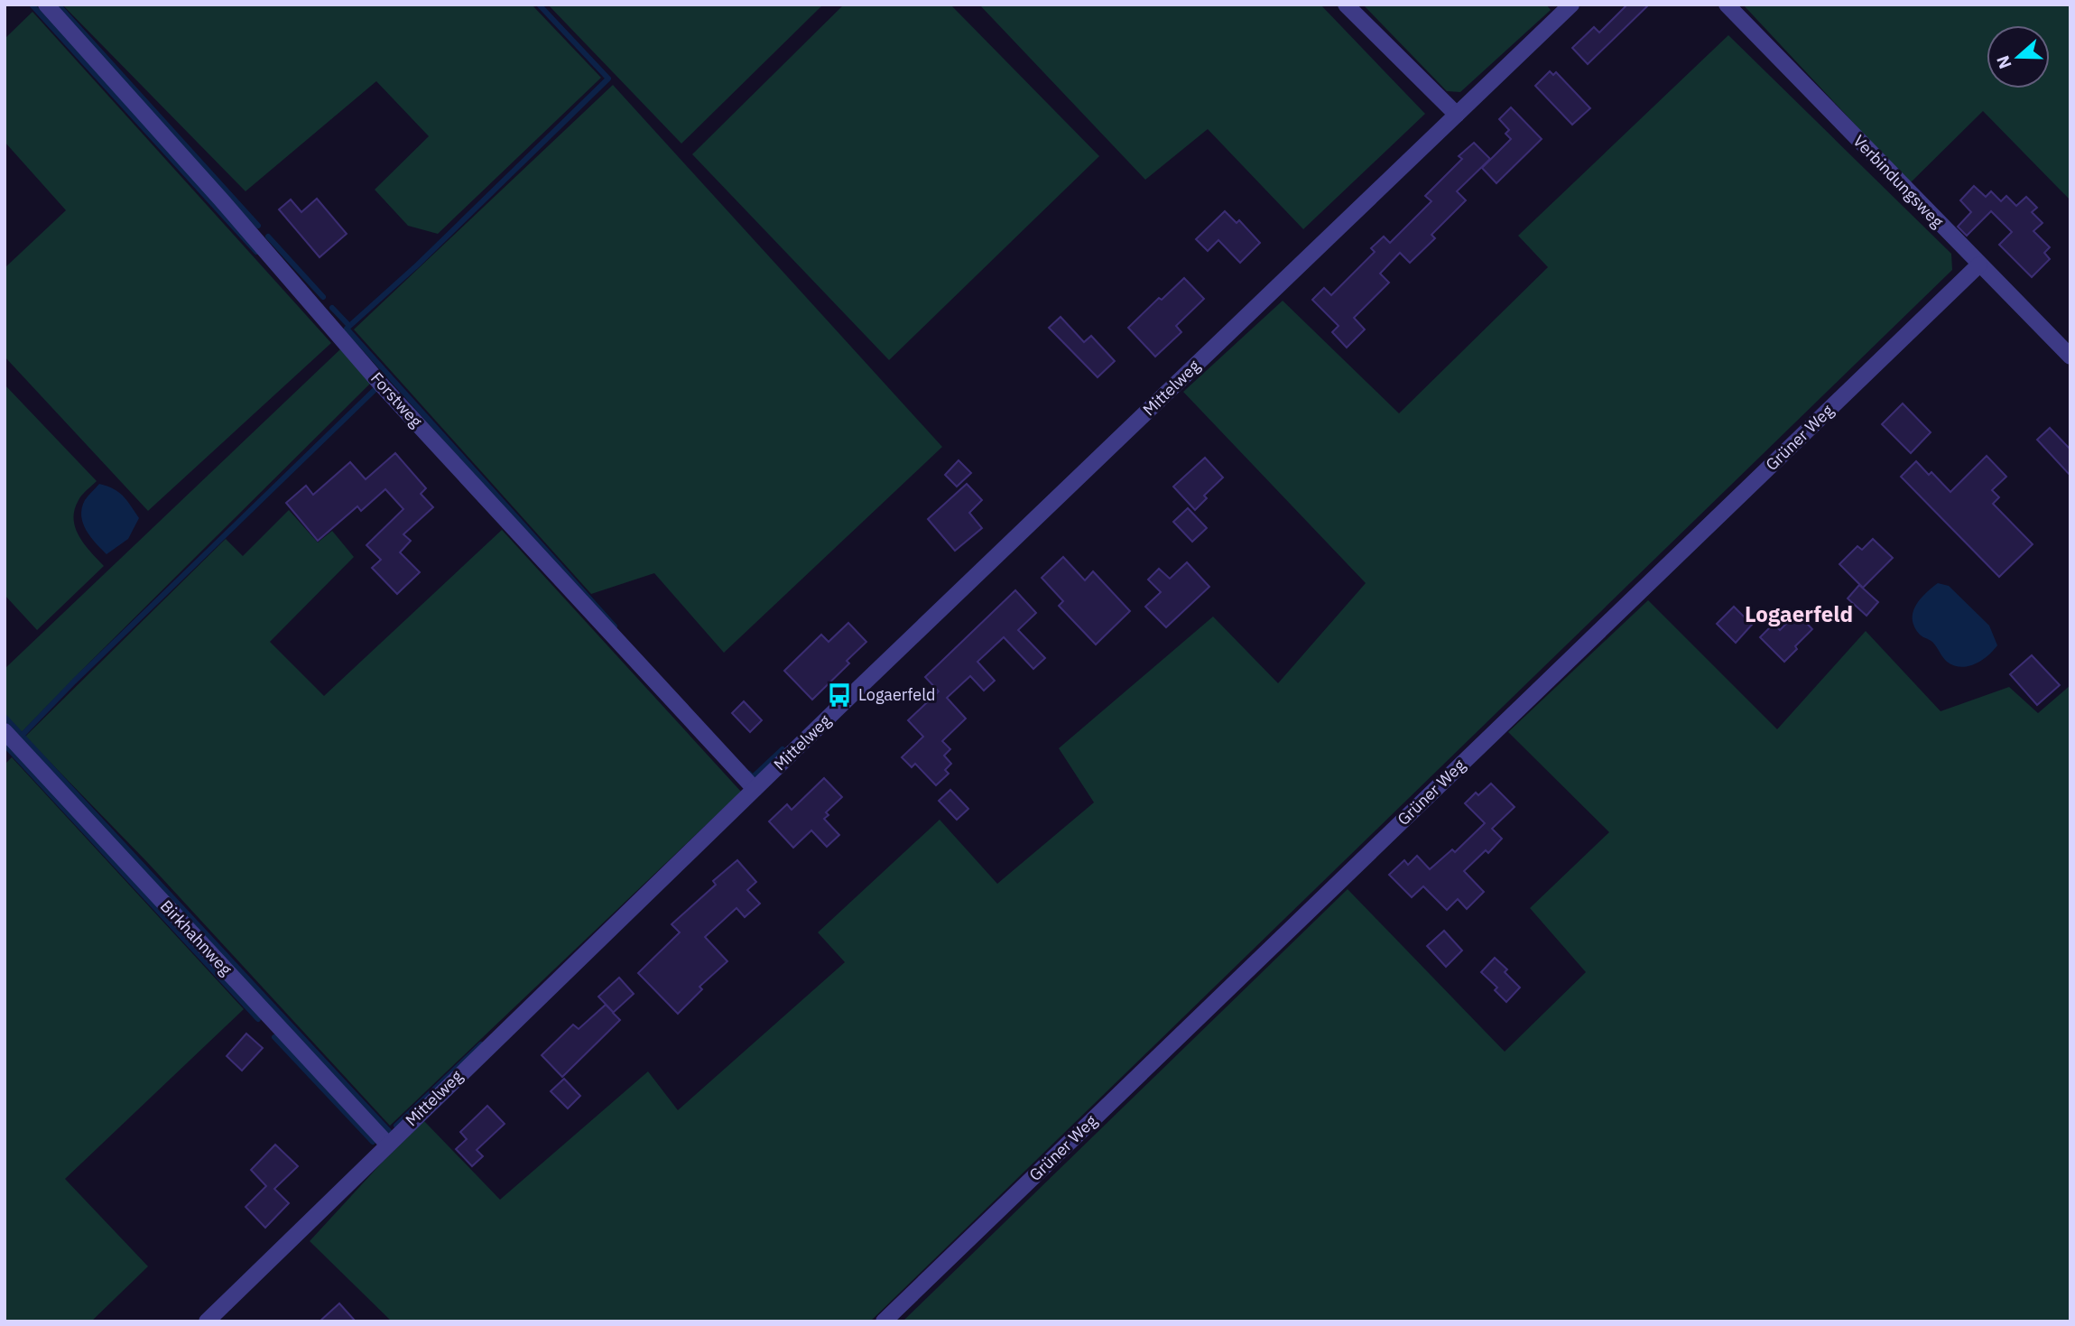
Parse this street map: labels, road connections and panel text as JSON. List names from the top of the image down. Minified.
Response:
{"streets":{"street":["Verbindungsweg","Mittelweg","Forstweg","Grüner Weg","Birkhahnweg"]},"crossings":[["Verbindungsweg","Grüner Weg"],["Mittelweg","Forstweg"],["Mittelweg","Birkhahnweg"]],"districts":["Logaerfeld"],"places":{"bus stop":["Logaerfeld"]},"north":"left"}
